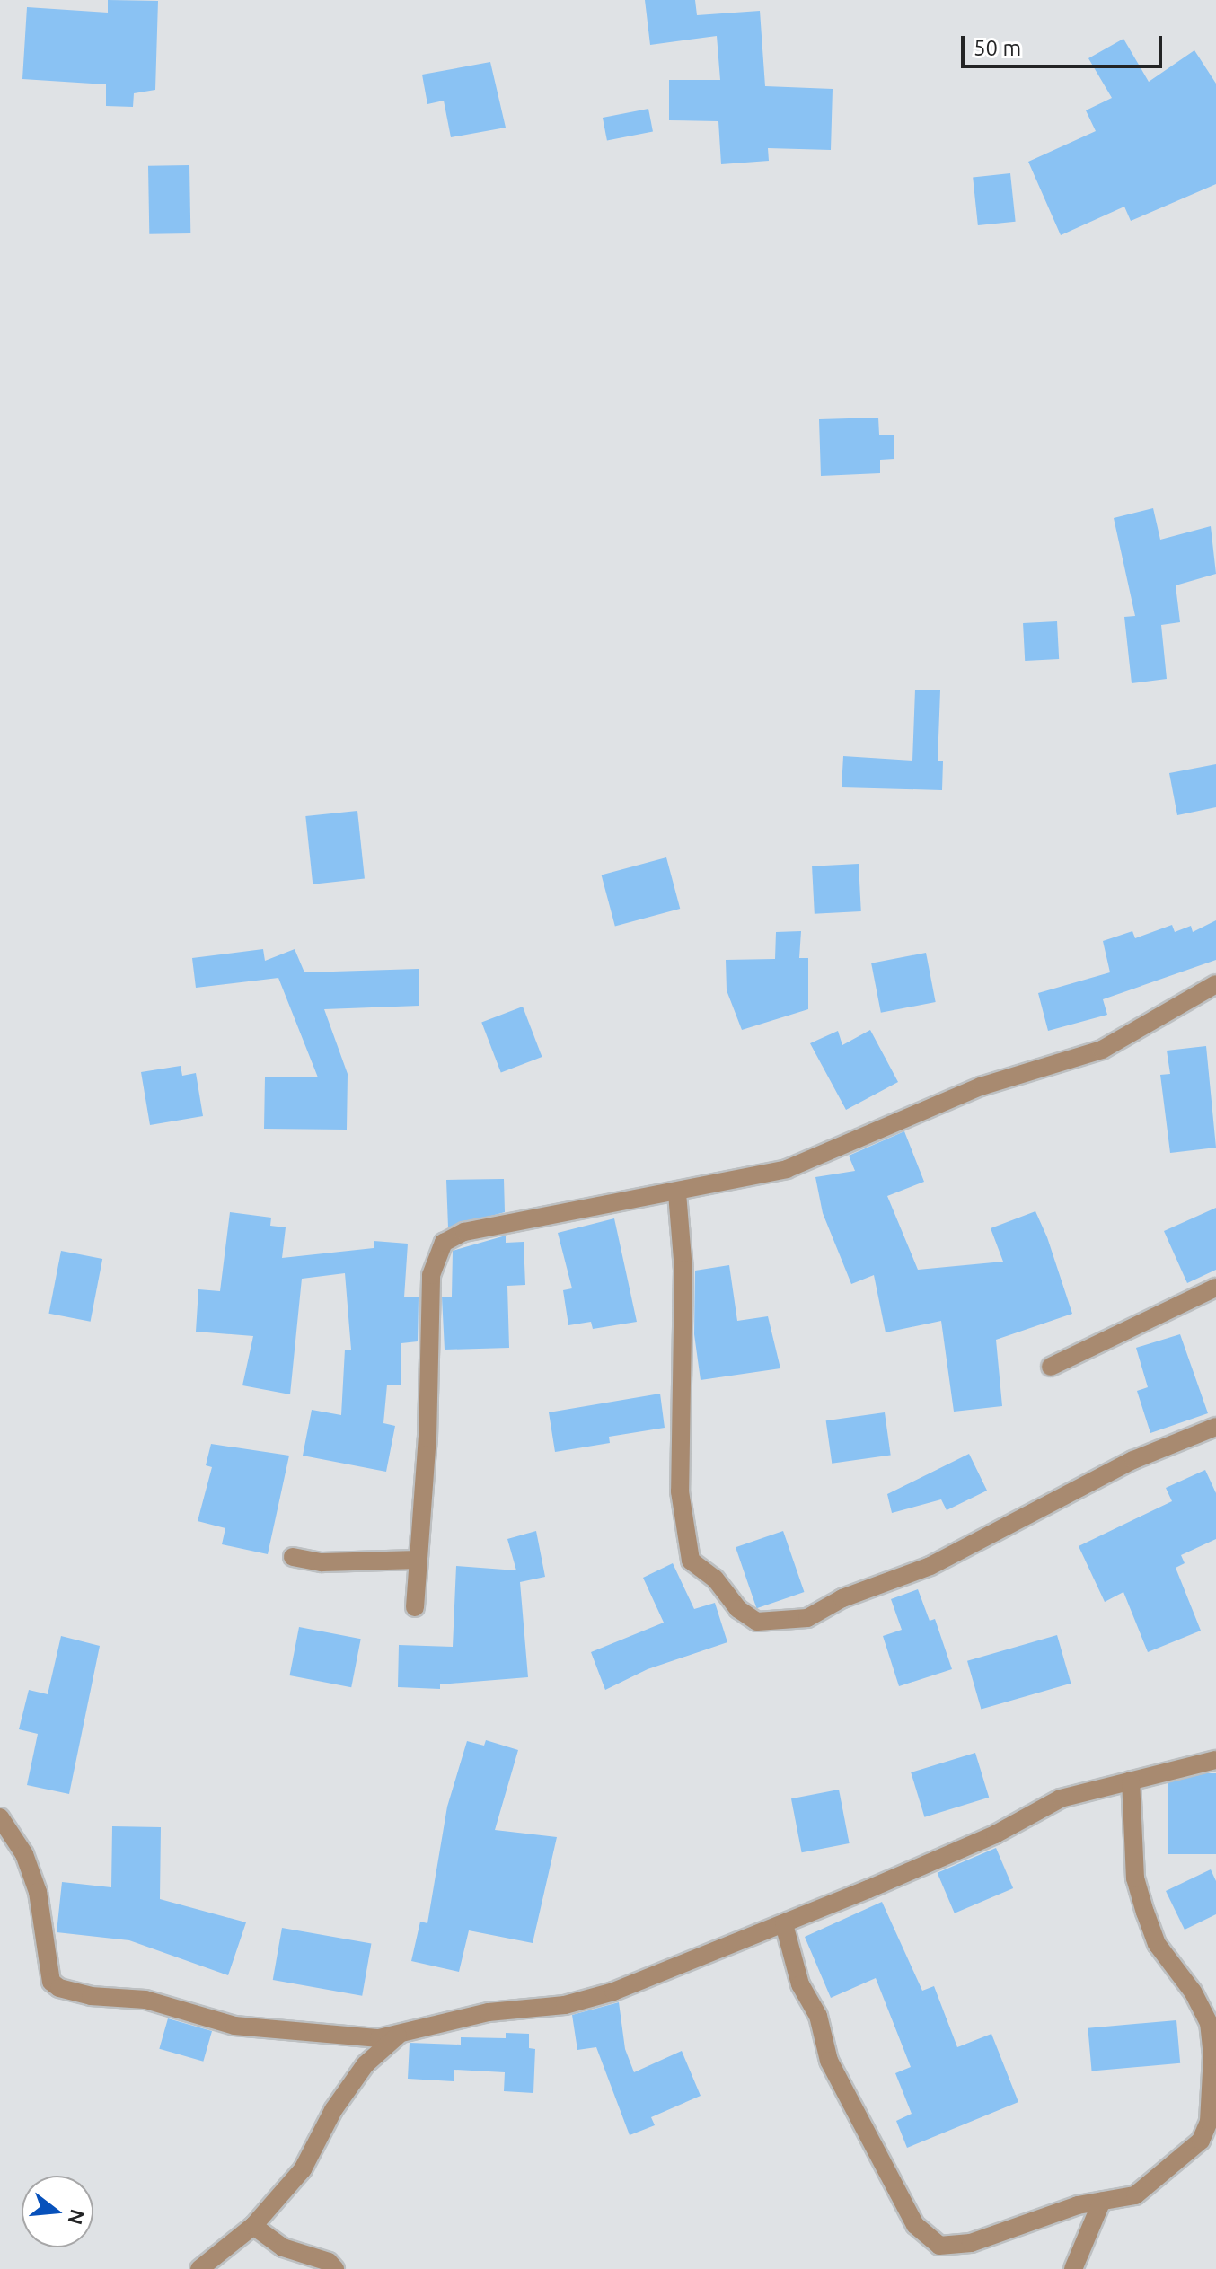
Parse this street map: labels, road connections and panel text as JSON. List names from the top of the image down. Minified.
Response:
{"scale_bar":"50 m","north":"right"}
